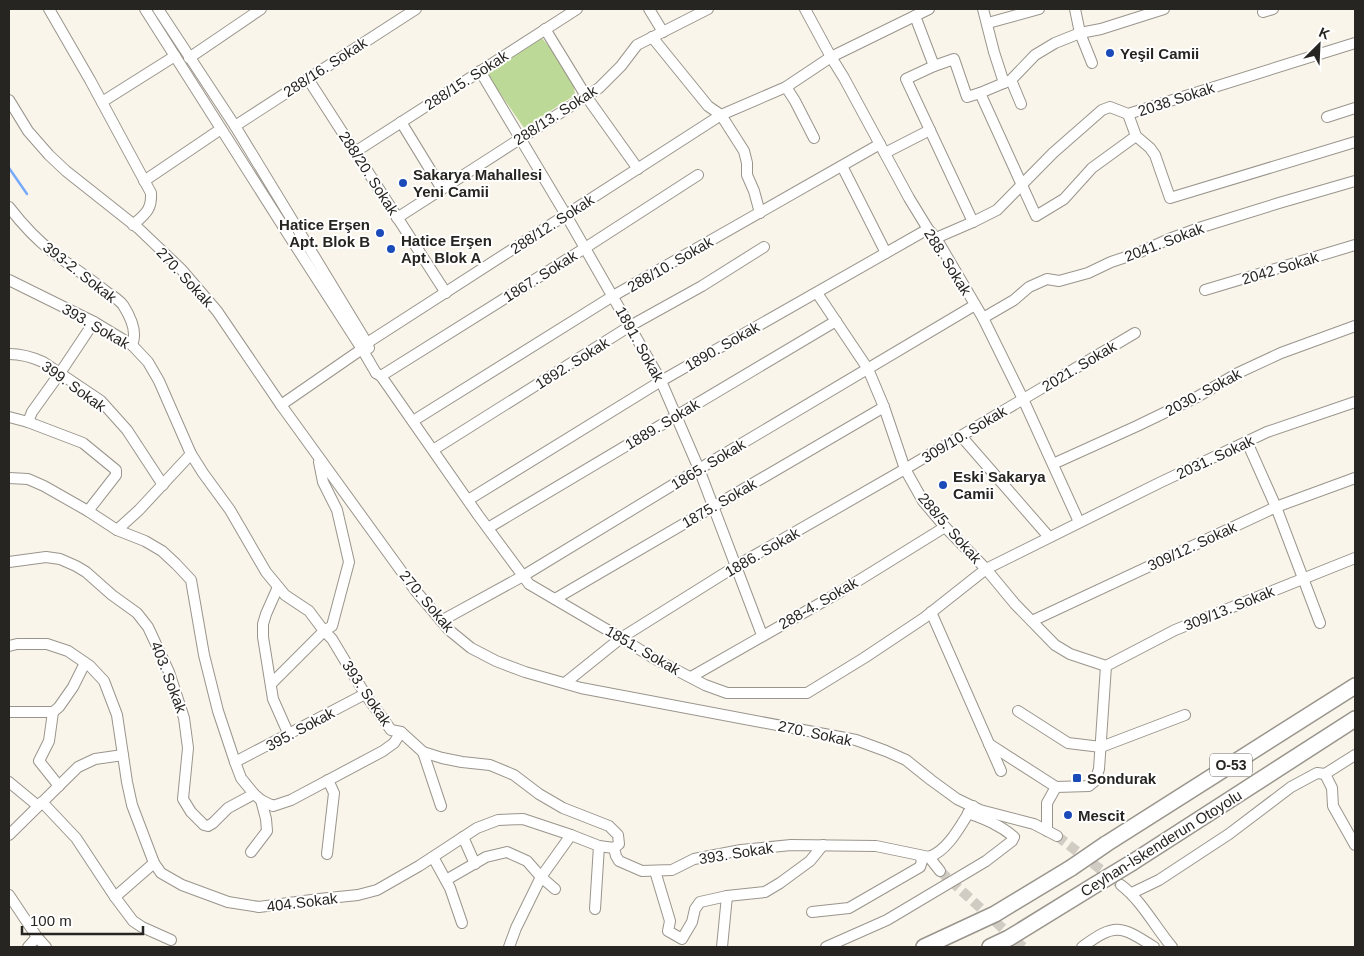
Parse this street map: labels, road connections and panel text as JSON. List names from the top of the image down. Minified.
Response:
{"streets":{"highway":["O-53","Ceyhan-İskenderun Otoyolu"],"street":["288/16. Sokak","288/15. Sokak","2038 Sokak","288/13. Sokak","288/20. Sokak","288/12. Sokak","2041. Sokak","288. Sokak","288/10. Sokak","2042 Sokak","393-2. Sokak","1867. Sokak","270. Sokak","393. Sokak","1891. Sokak","1890. Sokak","1892. Sokak","2021. Sokak","399. Sokak","2030. Sokak","1889. Sokak","309/10. Sokak","2031. Sokak","1865. Sokak","1875. Sokak","288/5. Sokak","309/12. Sokak","1886. Sokak","288-4. Sokak","309/13. Sokak","1851. Sokak","403. Sokak","395. Sokak","404.Sokak"]},"crossings":[["288/16. Sokak","288/20. Sokak"],["288/15. Sokak","288/20. Sokak"],["288/15. Sokak","1891. Sokak"],["2038 Sokak","288. Sokak"],["288/13. Sokak","288/20. Sokak"],["288/13. Sokak","1891. Sokak"],["288/20. Sokak","288/12. Sokak"],["288/12. Sokak","288. Sokak"],["288/12. Sokak","270. Sokak"],["288/12. Sokak","1891. Sokak"],["288/12. Sokak","1851. Sokak"],["2041. Sokak","288. Sokak"],["288. Sokak","288/10. Sokak"],["288. Sokak","1890. Sokak"],["288. Sokak","2021. Sokak"],["288. Sokak","2030. Sokak"],["288. Sokak","309/10. Sokak"],["288. Sokak","2031. Sokak"],["288. Sokak","1865. Sokak"],["288/10. Sokak","1891. Sokak"],["288/10. Sokak","1851. Sokak"],["393-2. Sokak","393. Sokak"],["1867. Sokak","1891. Sokak"],["1867. Sokak","1851. Sokak"],["270. Sokak","1865. Sokak"],["270. Sokak","1886. Sokak"],["393. Sokak","395. Sokak"],["393. Sokak","404.Sokak"],["1891. Sokak","1890. Sokak"],["1891. Sokak","1892. Sokak"],["1891. Sokak","1889. Sokak"],["1891. Sokak","1865. Sokak"],["1891. Sokak","1875. Sokak"],["1891. Sokak","1886. Sokak"],["1891. Sokak","288-4. Sokak"],["1890. Sokak","288/5. Sokak"],["1890. Sokak","1851. Sokak"],["1892. Sokak","1851. Sokak"],["2021. Sokak","309/10. Sokak"],["1889. Sokak","288/5. Sokak"],["1889. Sokak","1851. Sokak"],["309/10. Sokak","288/5. Sokak"],["309/10. Sokak","1886. Sokak"],["2031. Sokak","1851. Sokak"],["1865. Sokak","288/5. Sokak"],["1865. Sokak","1851. Sokak"],["1875. Sokak","288/5. Sokak"],["1875. Sokak","1851. Sokak"],["288/5. Sokak","309/12. Sokak"],["288/5. Sokak","1886. Sokak"],["288/5. Sokak","288-4. Sokak"],["288/5. Sokak","309/13. Sokak"],["288/5. Sokak","1851. Sokak"],["1886. Sokak","1851. Sokak"],["288-4. Sokak","1851. Sokak"]],"places":{"other":["Yeşil Camii","Sakarya Mahallesi Yeni Camii","Hatice Erşen Apt. Blok B","Hatice Erşen Apt. Blok A","Eski Sakarya Camii","Mescit"],"transit":["Sondurak"]},"scale_bar":"100 m","north":"top right"}
